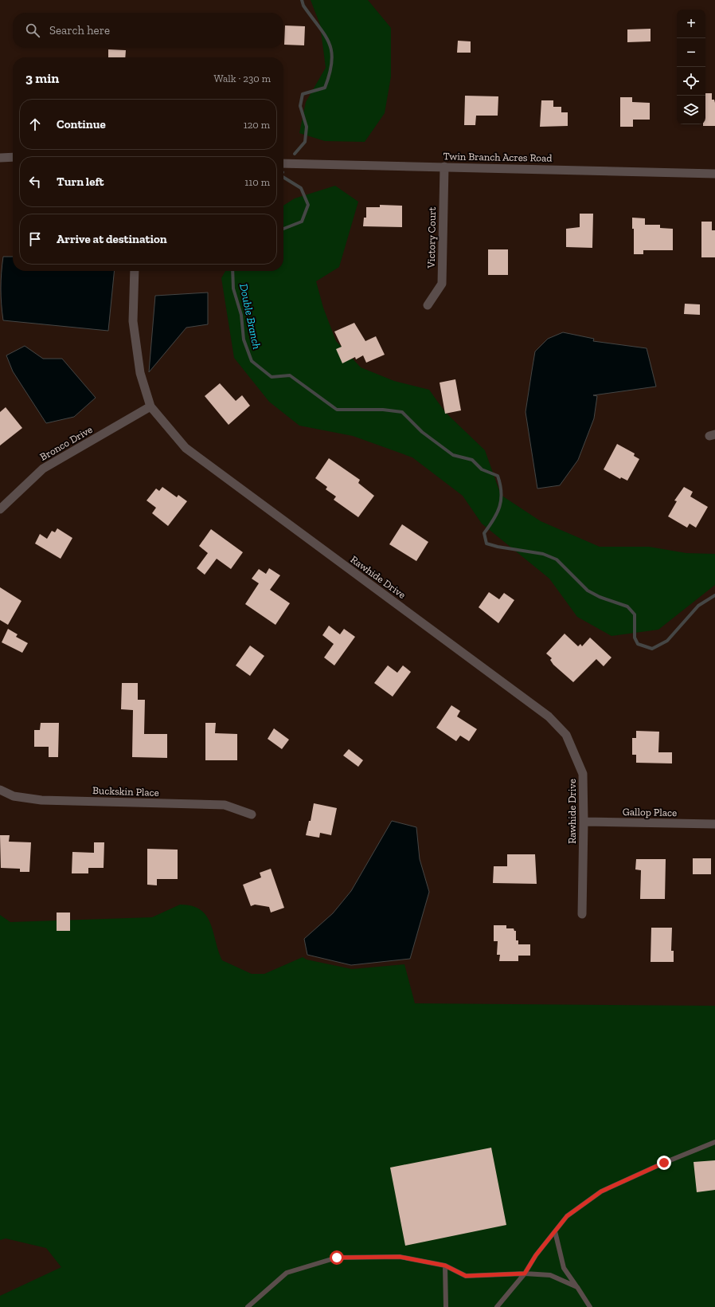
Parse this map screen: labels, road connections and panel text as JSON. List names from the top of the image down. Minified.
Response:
{"streets":{"street":["Twin Branch Acres Road","Victory Court","Bronco Drive","Rawhide Drive","Buckskin Place","Gallop Place"]},"crossings":[["Twin Branch Acres Road","Victory Court"],["Bronco Drive","Rawhide Drive"],["Rawhide Drive","Gallop Place"]],"water":["Double Branch"],"page":{"map_buttons":["+","−"],"search":"Search here","heading":["3 min","Walk · 230 m"],"list":[["Continue","120 m"],["Turn left","110 m"],"Arrive at destination"]}}
